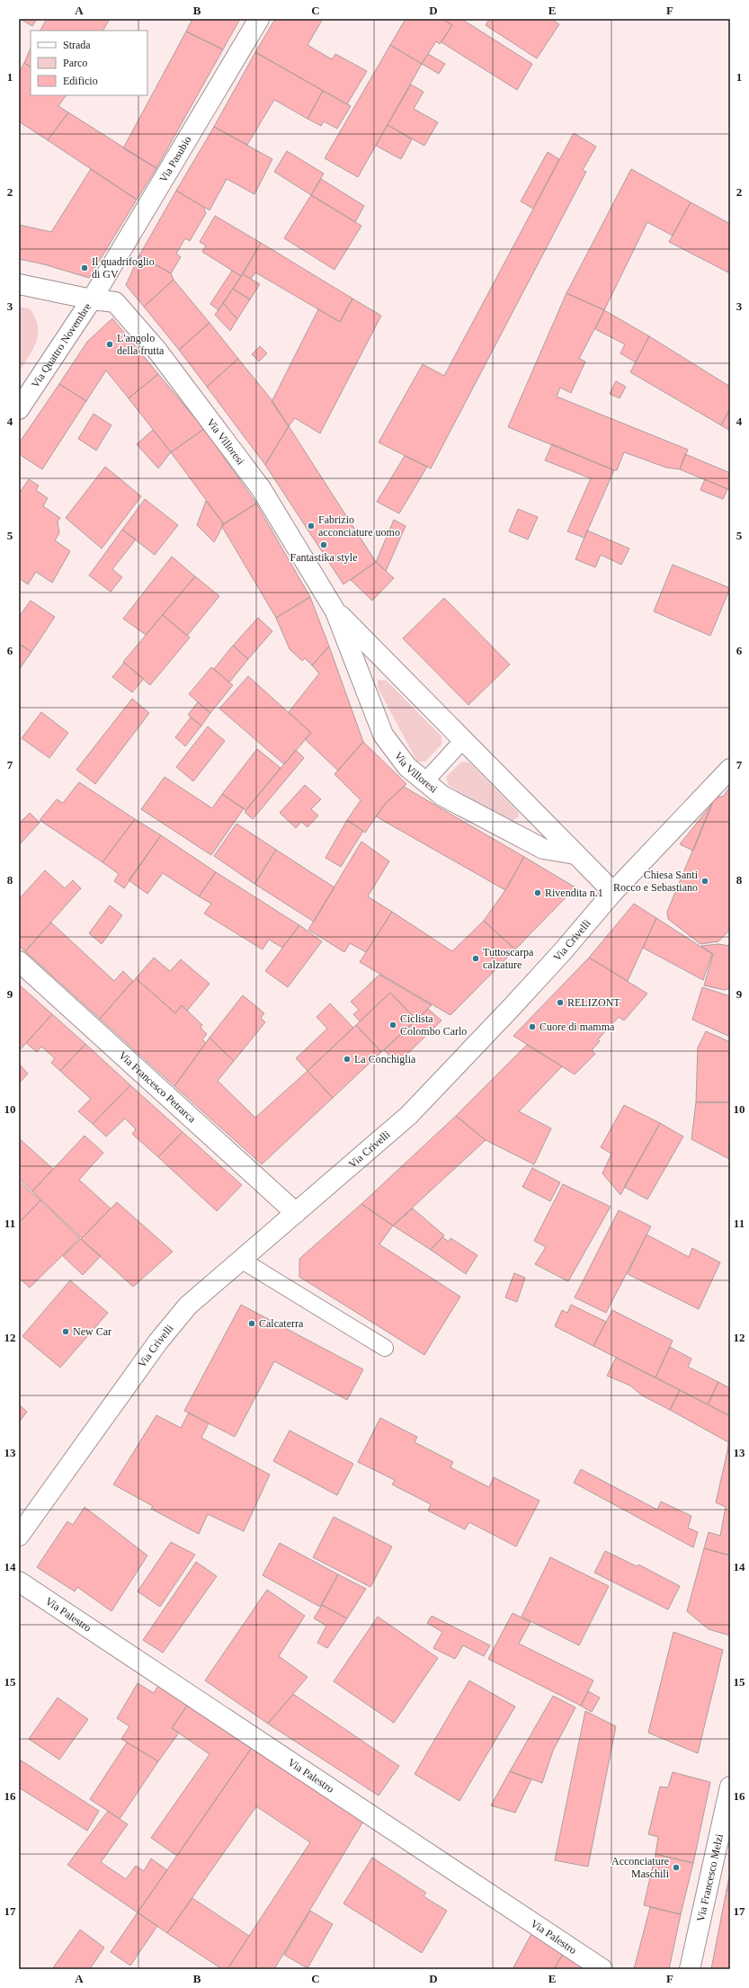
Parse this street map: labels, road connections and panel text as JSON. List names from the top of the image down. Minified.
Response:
{"streets":{"street":["Via Pasubio","Via Quattro Novembre","Via Villoresi","Via Crivelli","Via Francesco Petrarca","Via Palestro","Via Francesco Melzi"]},"crossings":[["Via Pasubio","Via Quattro Novembre"],["Via Pasubio","Via Villoresi"],["Via Quattro Novembre","Via Villoresi"],["Via Villoresi","Via Crivelli"],["Via Crivelli","Via Francesco Petrarca"]],"places":["Il quadrifoglio di GV","L'angolo della frutta","Fabrizio acconciature uomo","Fantastika style","Chiesa Santi Rocco e Sebastiano","Rivendita n.1","Tuttoscarpa calzature","RELIZONT","Ciclista Colombo Carlo","Cuore di mamma","La Conchiglia","Calcaterra","New Car","Acconciature Maschili"],"legend":["Strada","Parco","Edificio"],"grid":{"columns":["A","B","C","D","E","F"],"rows":["1","2","3","4","5","6","7","8","9","10","11","12","13","14","15","16","17"]}}
